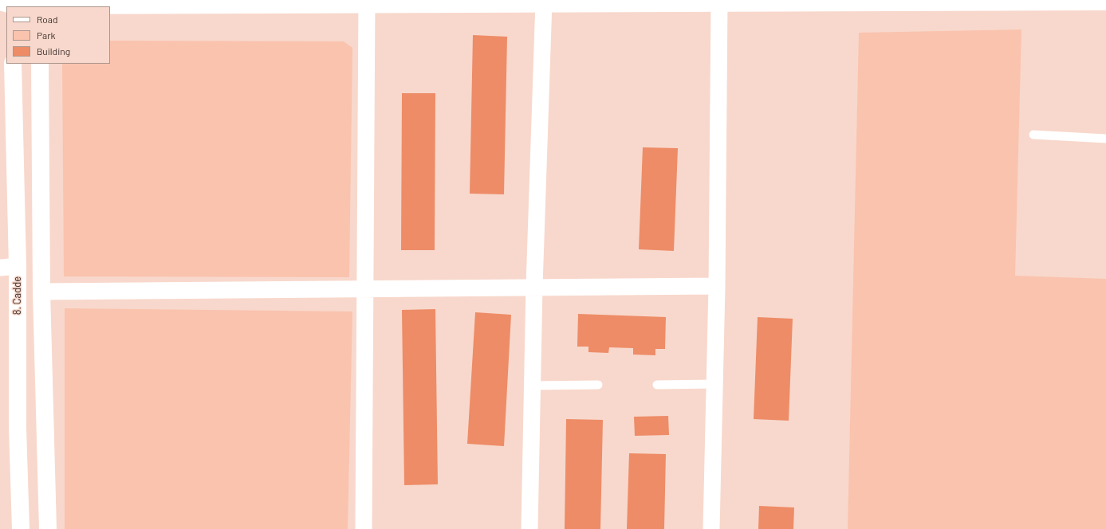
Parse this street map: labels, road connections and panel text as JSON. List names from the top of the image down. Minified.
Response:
{"streets":{"street":["8. Cadde"]},"legend":["Road","Park","Building"]}
